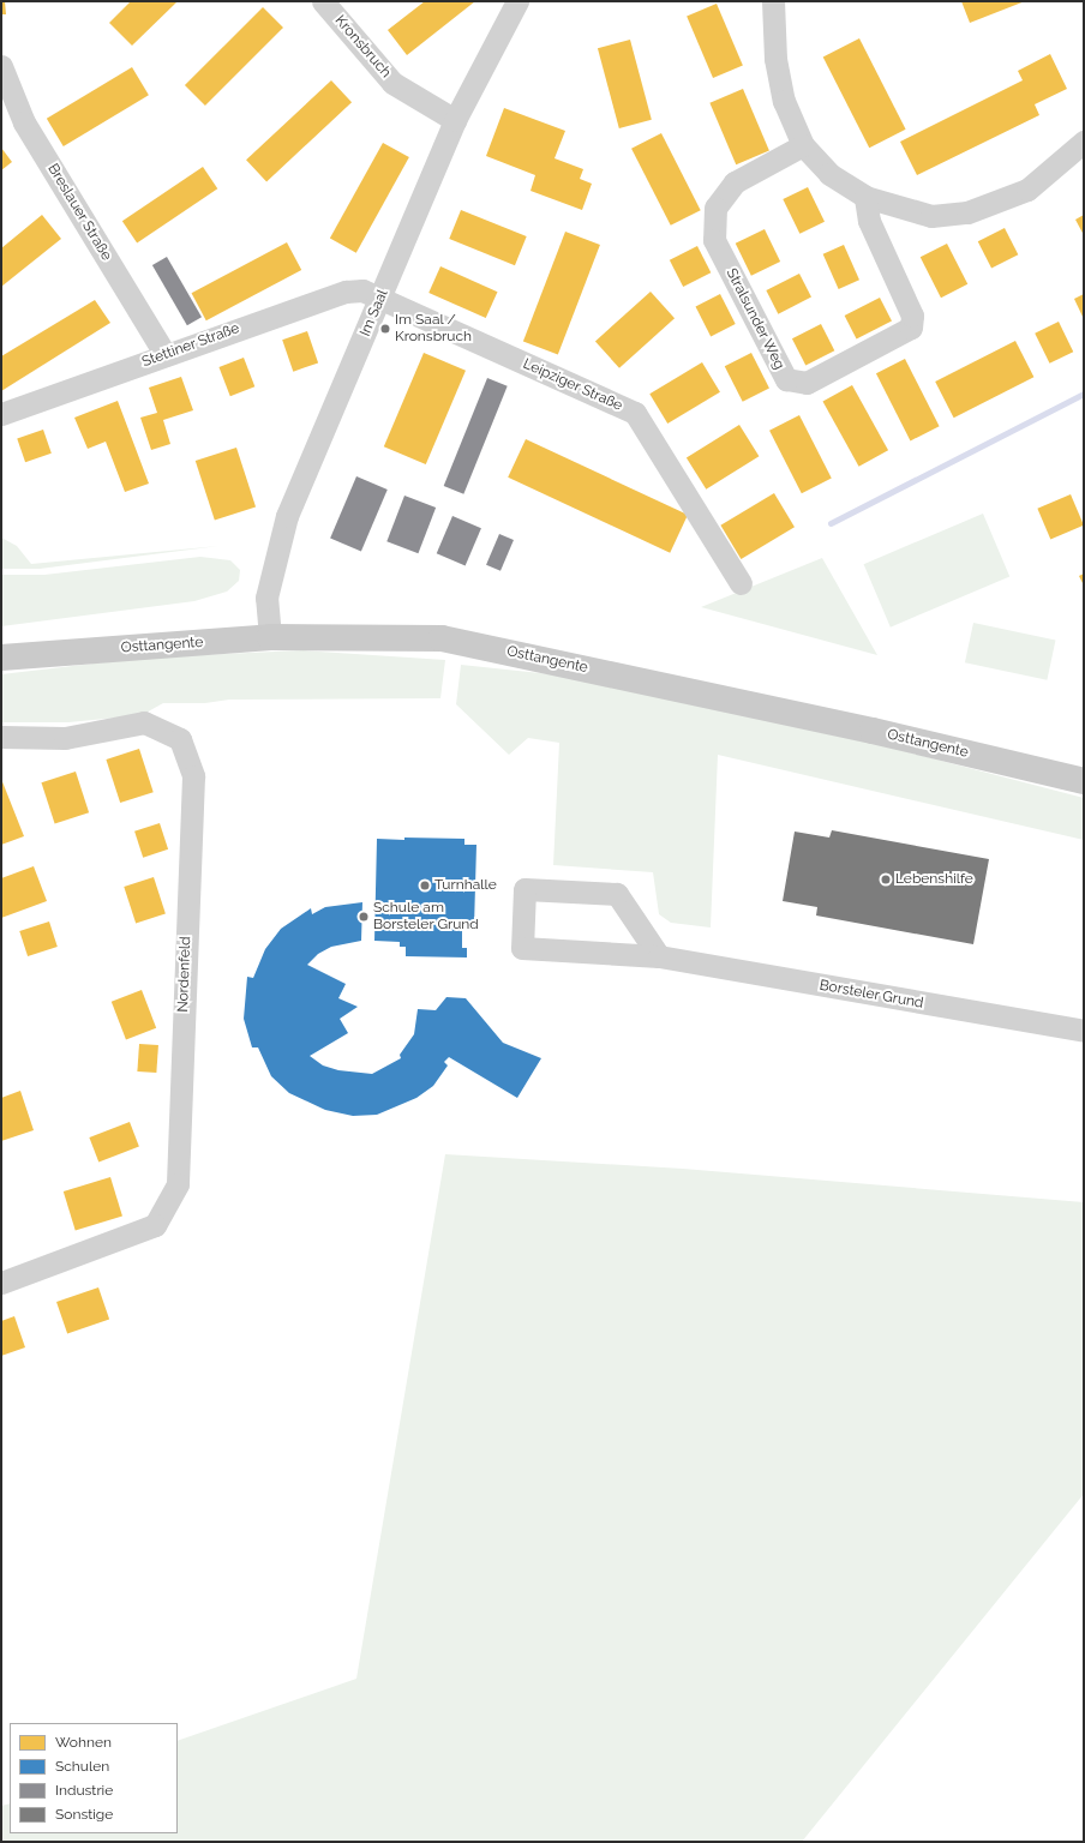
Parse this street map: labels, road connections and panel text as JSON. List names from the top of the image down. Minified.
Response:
{"streets":{"main road":["Osttangente"],"street":["Kronsbruch","Breslauer Straße","Im Saal","Stralsunder Weg","Stettiner Straße","Leipziger Straße","Nordenfeld","Borsteler Grund"]},"crossings":[["Kronsbruch","Im Saal"],["Breslauer Straße","Stettiner Straße"],["Im Saal","Stettiner Straße"],["Im Saal","Leipziger Straße"],["Im Saal","Osttangente"],["Stettiner Straße","Leipziger Straße"]],"places":["Im Saal / Kronsbruch","Lebenshilfe","Turnhalle","Schule am Borsteler Grund"],"legend":["Wohnen","Schulen","Industrie","Sonstige"]}
